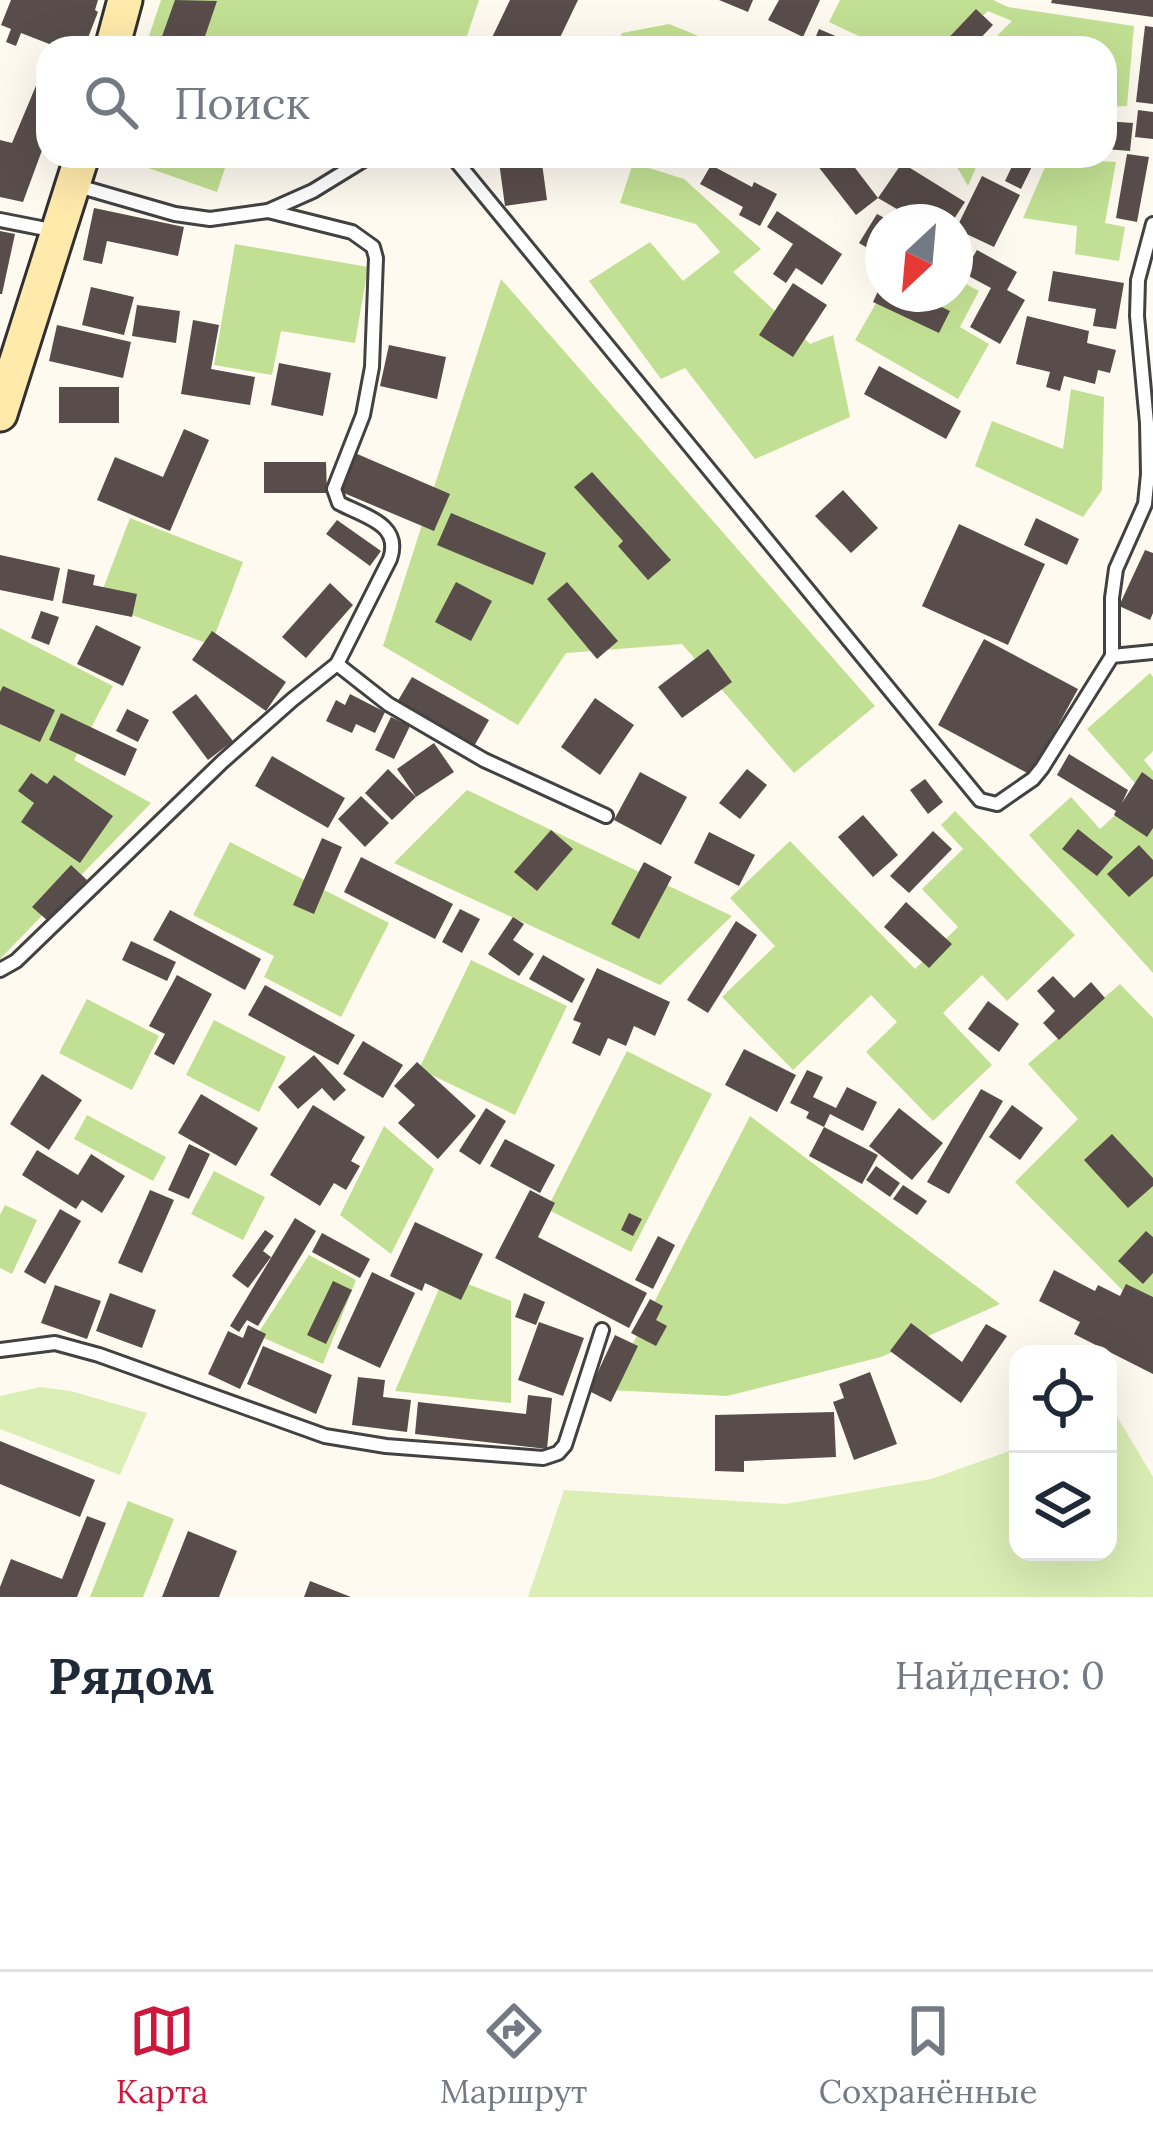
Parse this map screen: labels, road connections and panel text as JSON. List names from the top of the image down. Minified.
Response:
{"north":"bottom left","page":{"search":"Поиск","heading":["Рядом","Найдено: 0"],"nav":["Карта","Маршрут","Сохранённые"]}}
